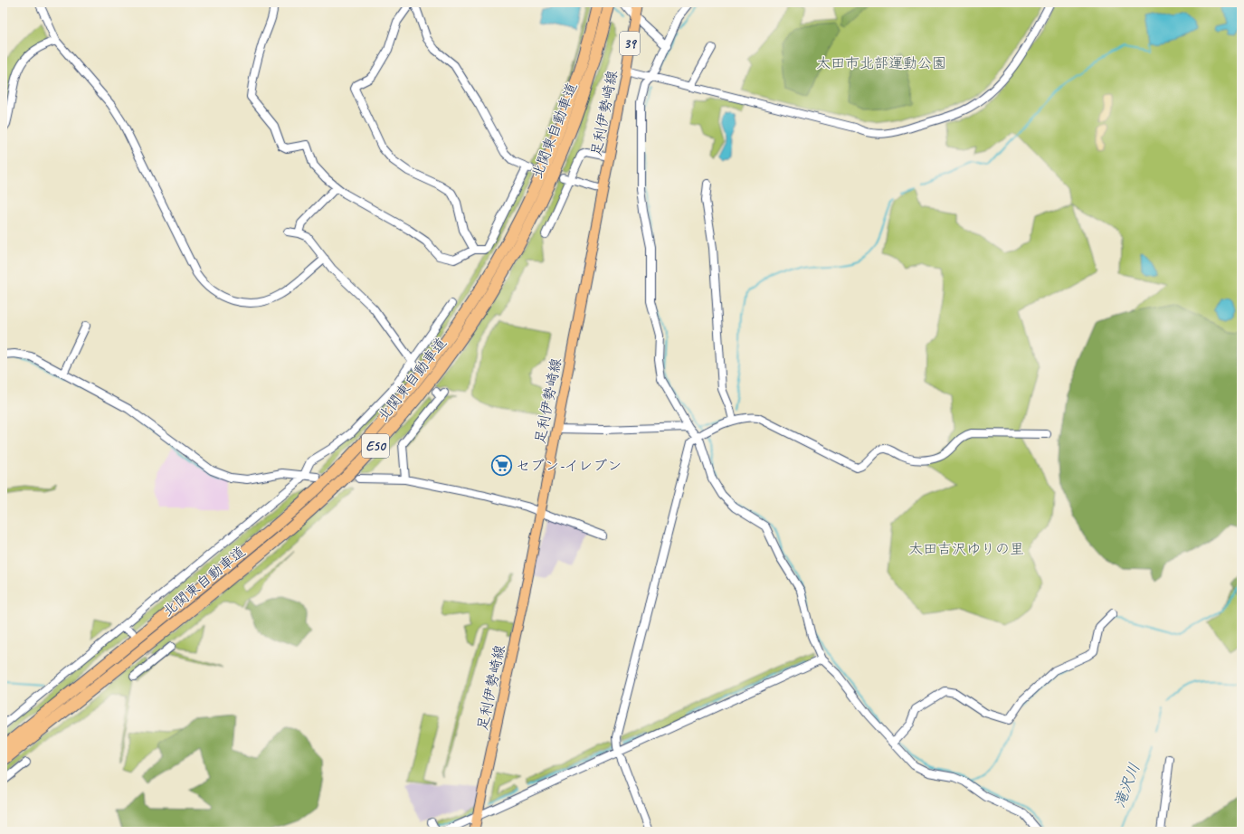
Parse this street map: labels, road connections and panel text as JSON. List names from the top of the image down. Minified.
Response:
{"streets":{"highway":["北関東自動車道","E50"],"main road":["39","足利伊勢崎線"]},"water":["滝沢川"],"parks":["太田市北部運動公園","太田吉沢ゆりの里"],"places":{"supermarket":["セブン-イレブン"]}}
